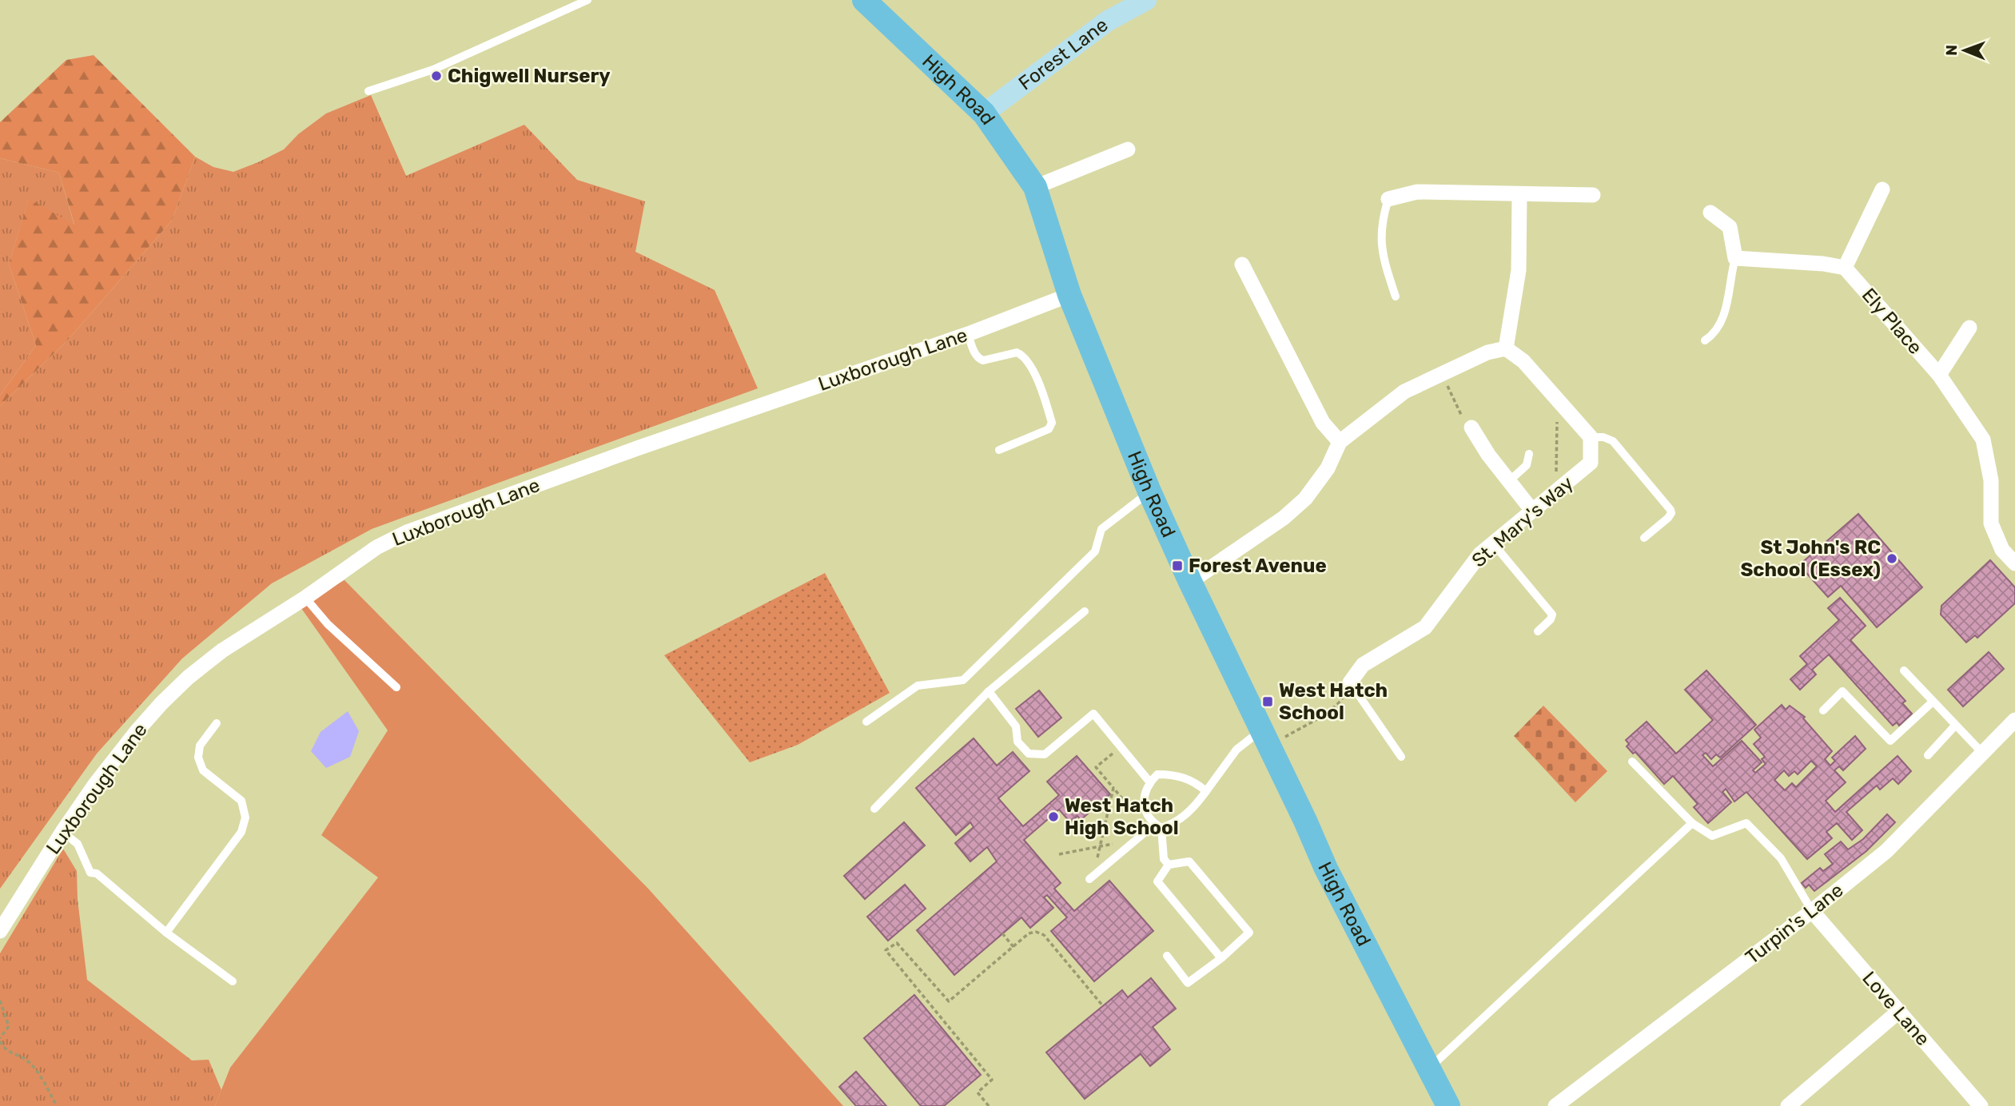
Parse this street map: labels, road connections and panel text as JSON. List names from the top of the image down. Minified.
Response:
{"streets":{"main road":["High Road"],"street":["Forest Lane","Ely Place","Luxborough Lane","St. Mary's Way","Turpin's Lane","Love Lane"]},"crossings":[["Forest Lane","High Road"],["High Road","Luxborough Lane"],["Turpin's Lane","Love Lane"]],"places":{"other":["Chigwell Nursery","St John's RC School (Essex)","West Hatch High School"],"transit":["Forest Avenue","West Hatch School"]},"north":"left"}
